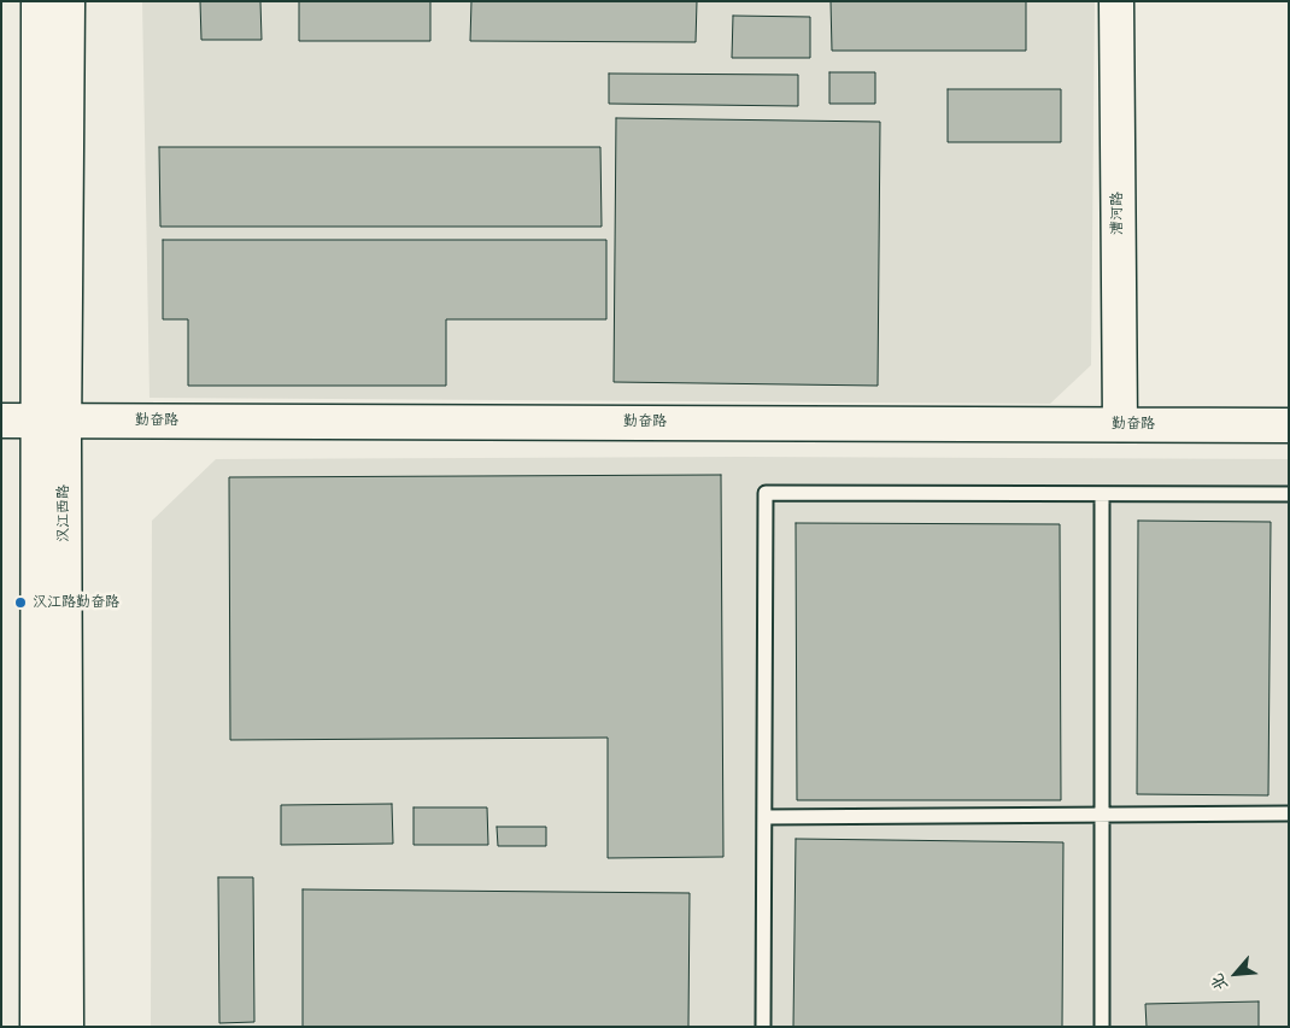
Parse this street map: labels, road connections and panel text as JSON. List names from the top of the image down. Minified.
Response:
{"streets":{"main road":["漕河路","勤奋路","汉江西路"]},"crossings":[["漕河路","勤奋路"],["勤奋路","汉江西路"]],"places":["汉江路勤奋路"],"north":"bottom left"}
